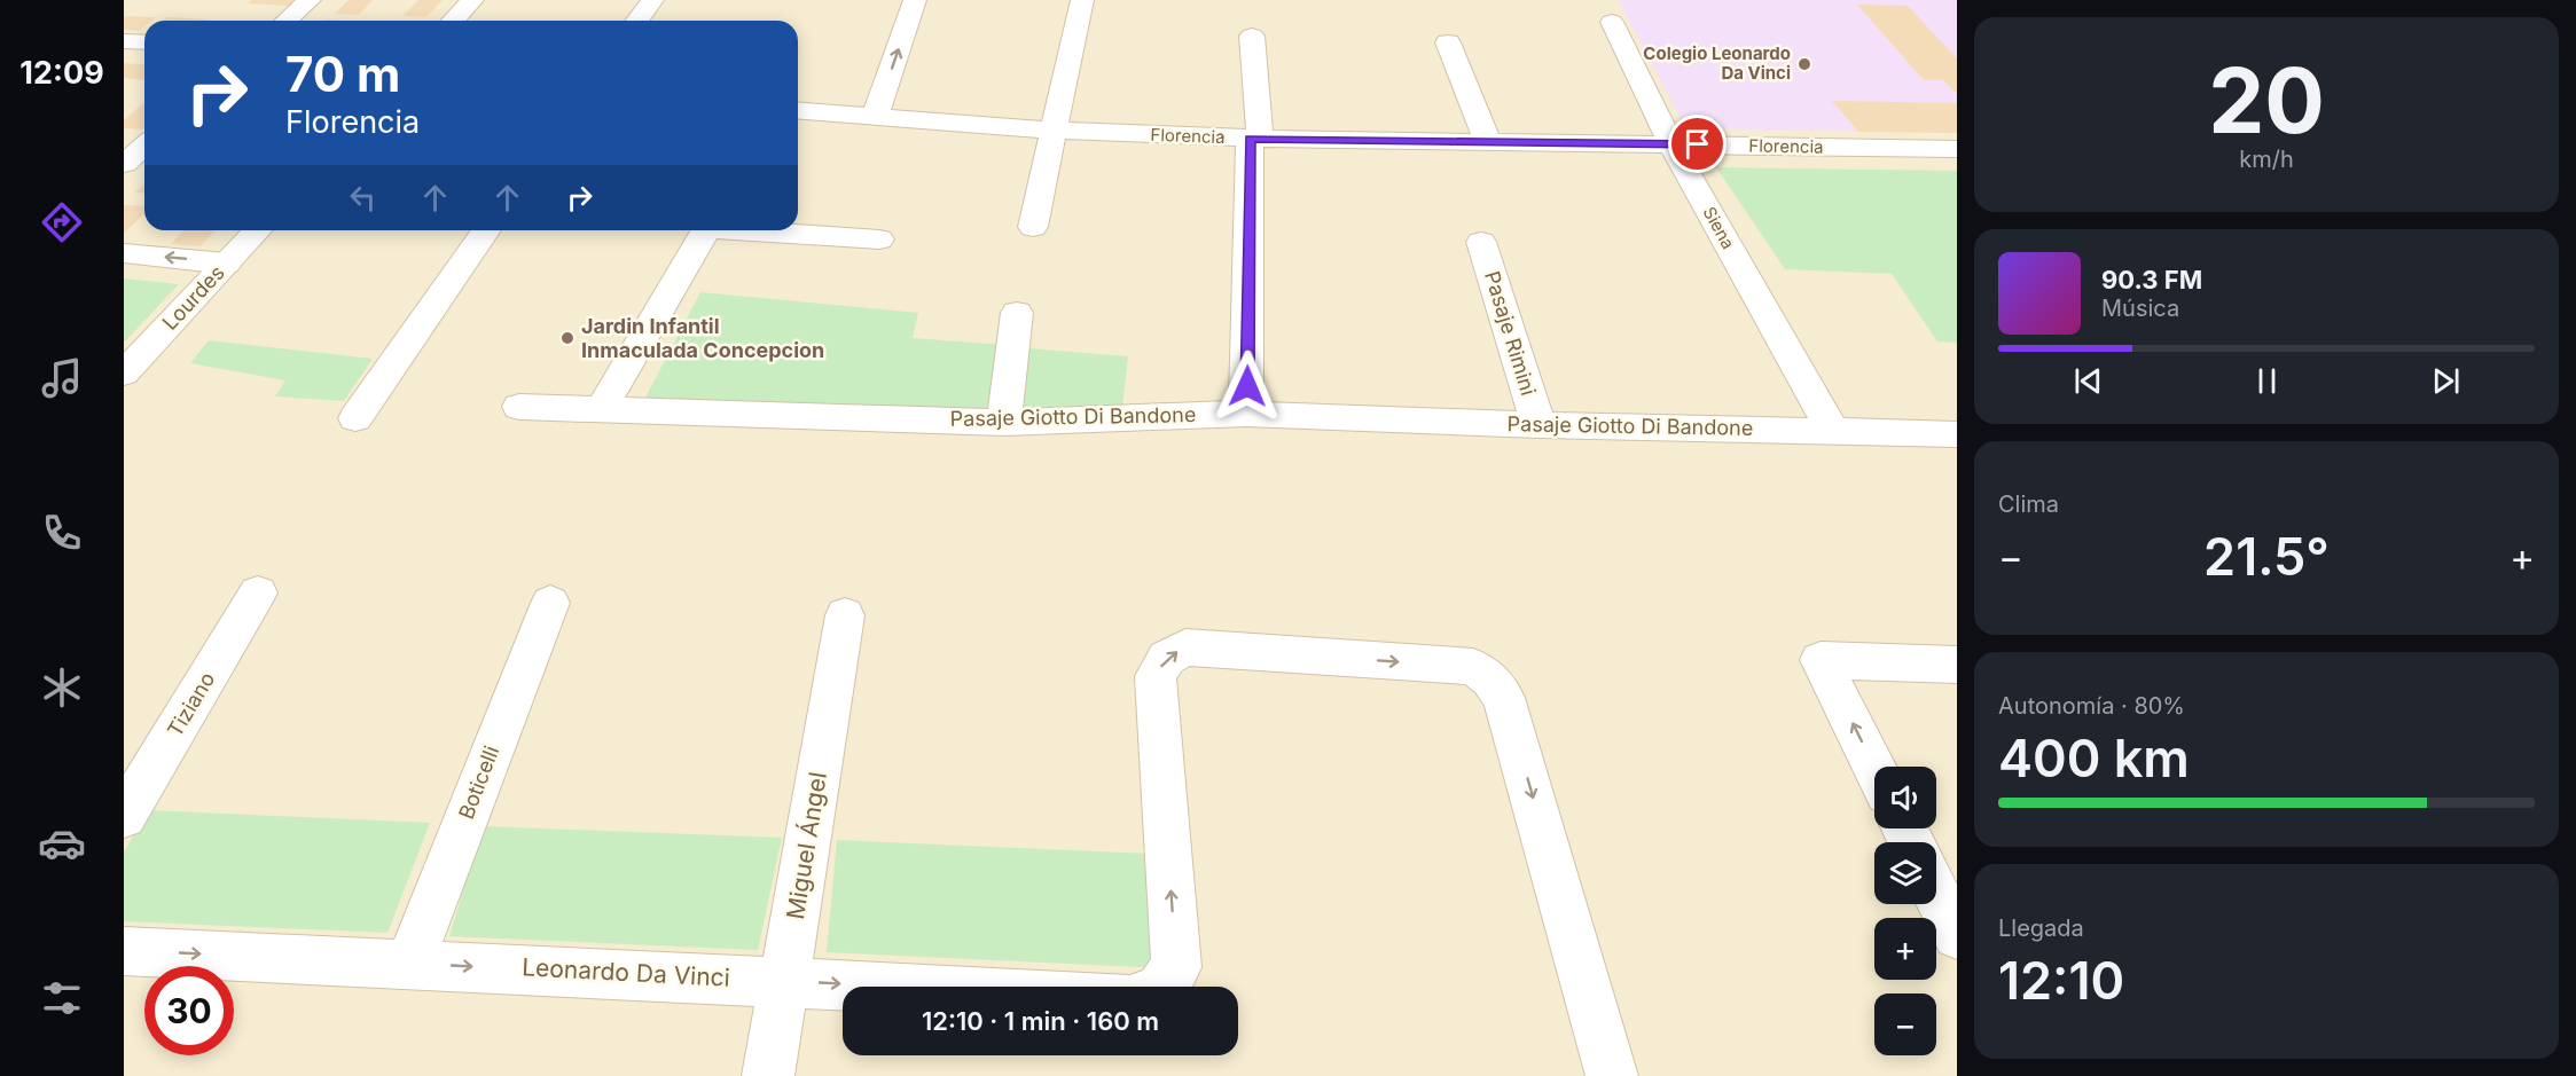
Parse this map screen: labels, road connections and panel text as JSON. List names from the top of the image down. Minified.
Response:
{"streets":{"street":["Florencia","Siena","Lourdes","Pasaje Rimini","Pasaje Giotto Di Bandone","Tiziano","Boticelli","Miguel Ángel","Leonardo Da Vinci"]},"crossings":[["Florencia","Siena"],["Siena","Pasaje Giotto Di Bandone"],["Pasaje Rimini","Pasaje Giotto Di Bandone"],["Boticelli","Leonardo Da Vinci"],["Miguel Ángel","Leonardo Da Vinci"]],"one_way":["Leonardo Da Vinci"],"places":["Colegio Leonardo Da Vinci","Jardin Infantil Inmaculada Concepcion"],"page":{"tabs":"12:09","tile":[["20","km/h"],"Clima",["Autonomía · 80%","400 km"],["Llegada","12:10"]],"turn":["70 m","Florencia"],"song":["90.3 FM","Música"],"heat":["−","21.5°","+"],"map_buttons":["+","−"],"limit":"30","trip":"12:10 · 1 min · 160 m"}}
